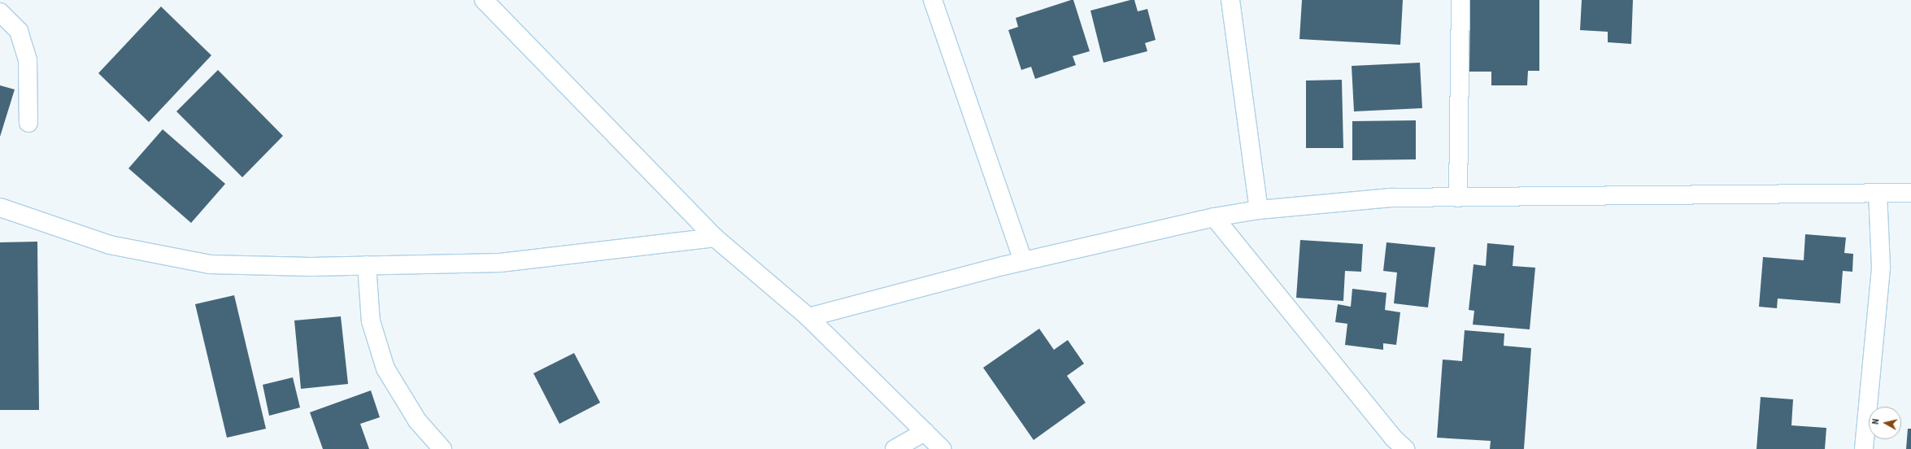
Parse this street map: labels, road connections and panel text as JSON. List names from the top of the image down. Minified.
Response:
{"north":"left"}
